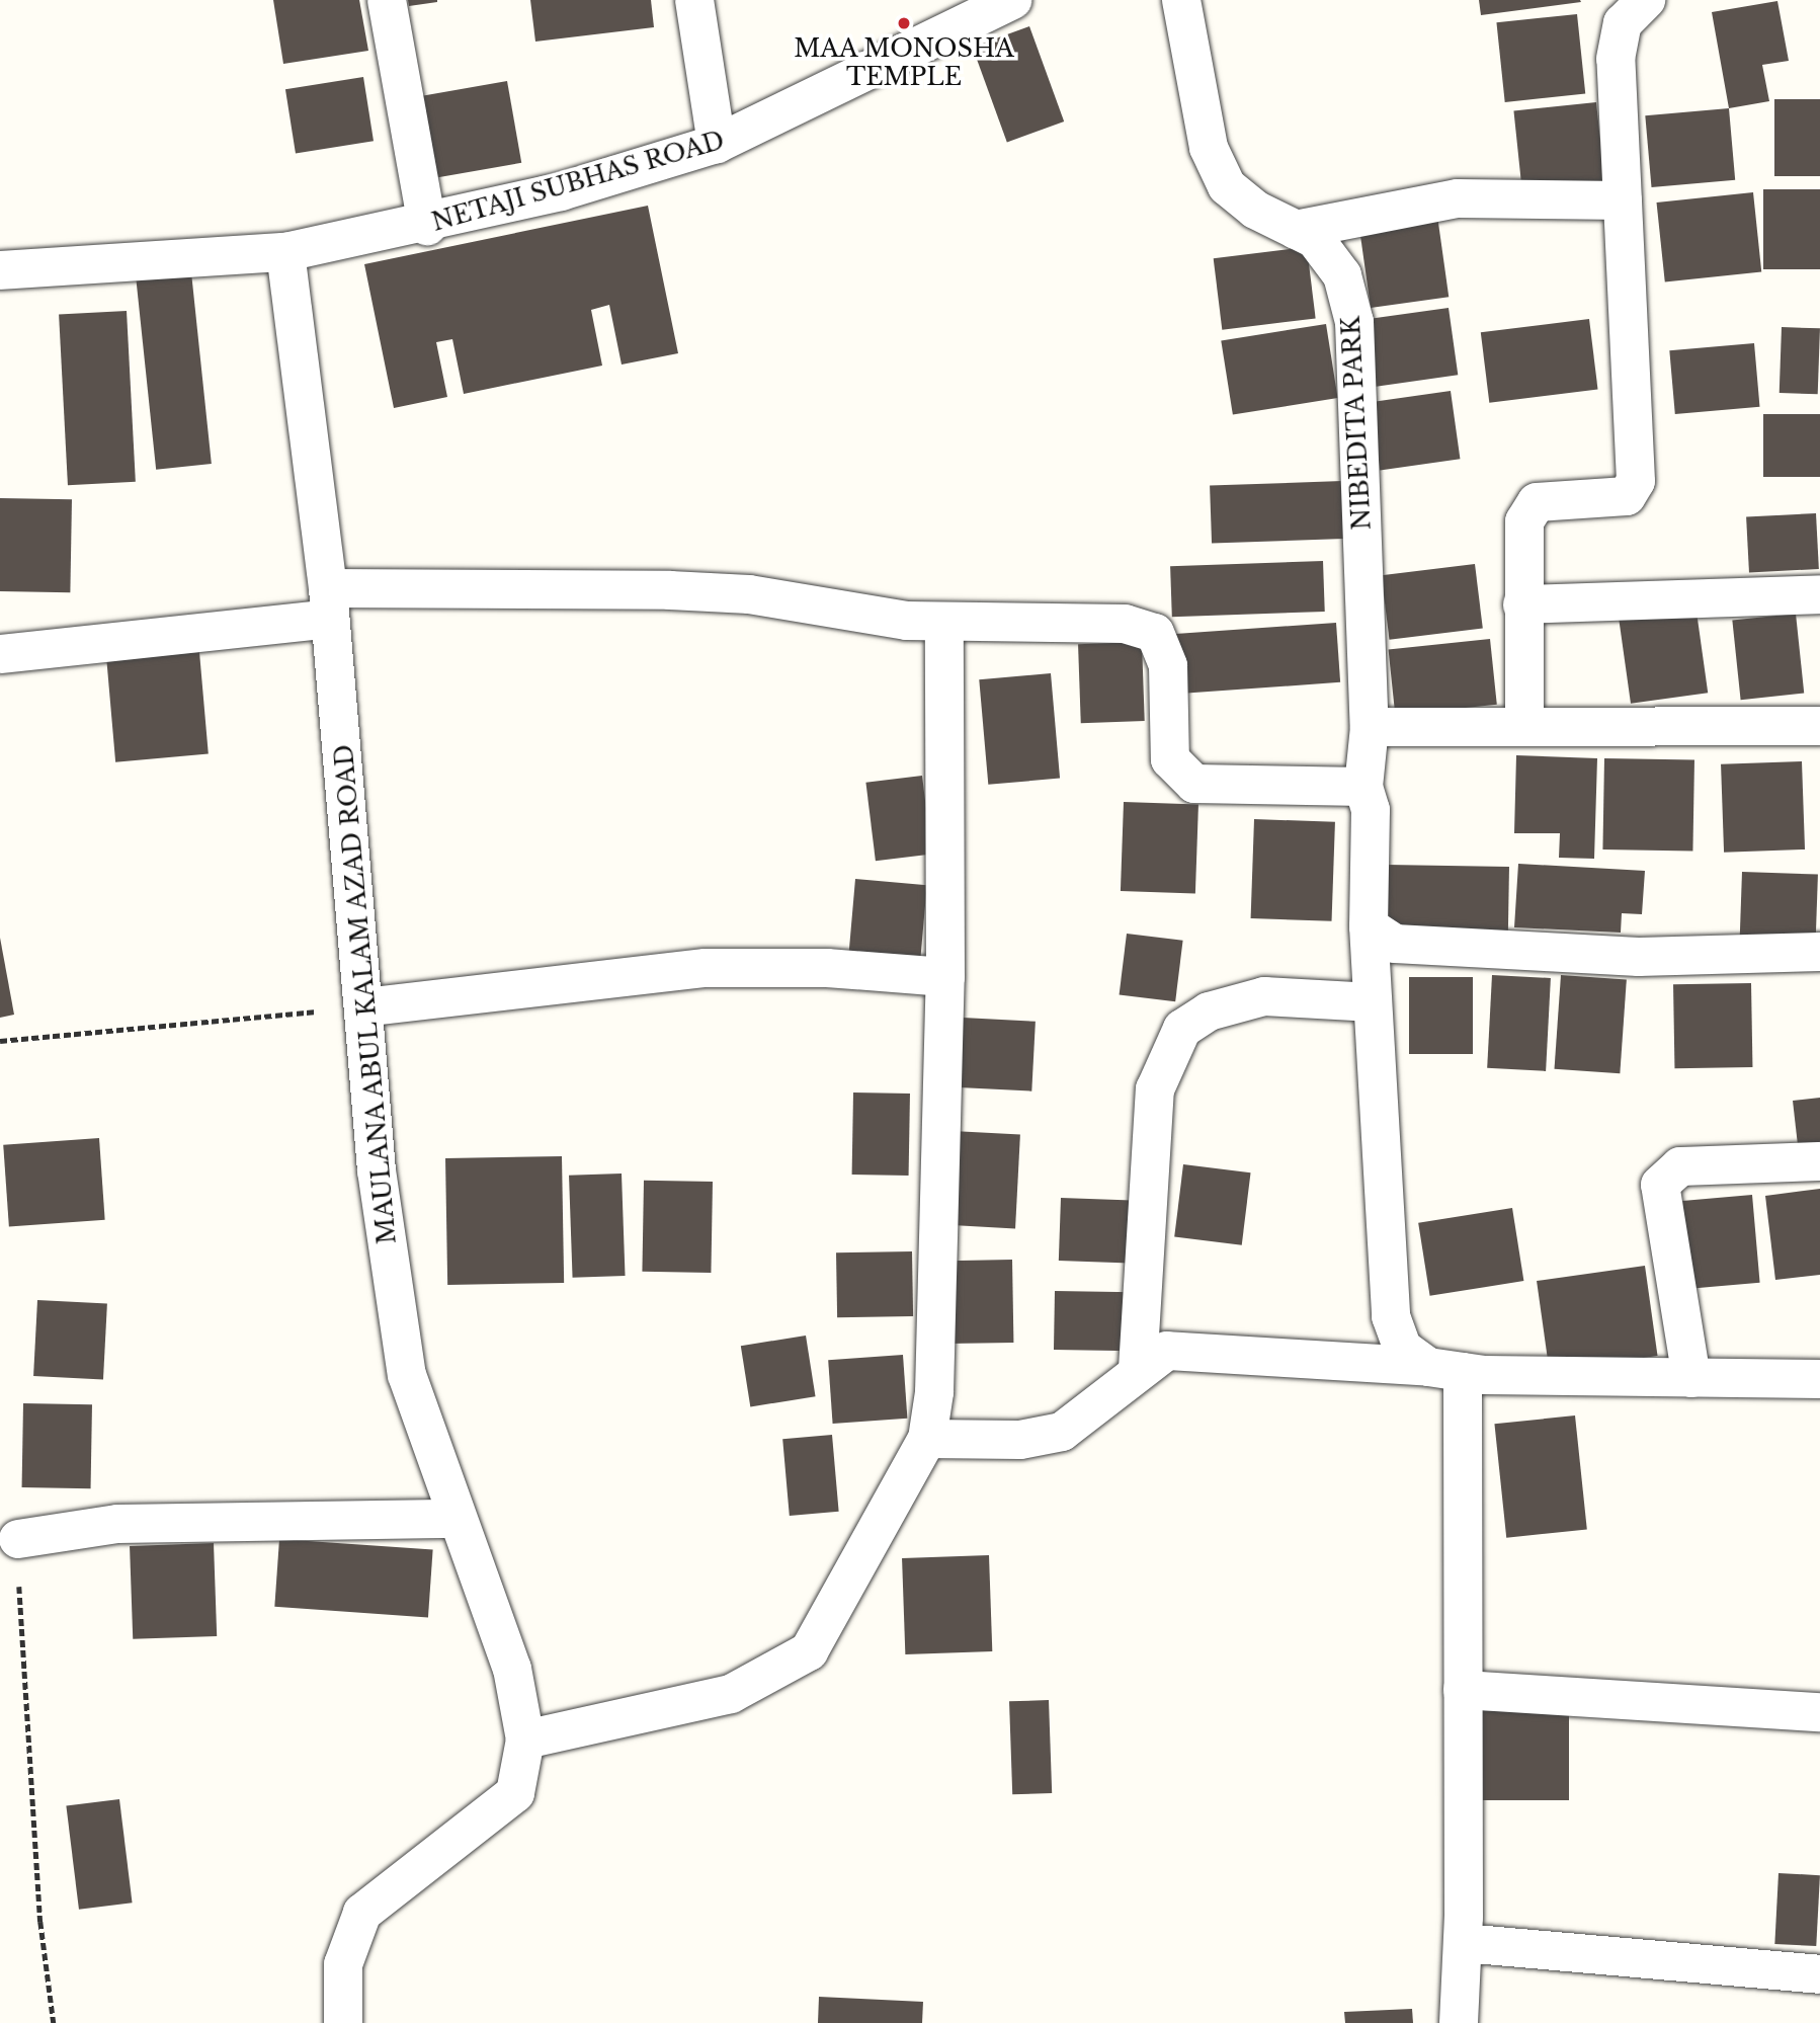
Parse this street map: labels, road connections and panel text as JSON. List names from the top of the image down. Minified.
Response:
{"streets":{"street":["NETAJI SUBHAS ROAD","NIBEDITA PARK","MAULANA ABUL KALAM AZAD ROAD"]},"crossings":[["NETAJI SUBHAS ROAD","MAULANA ABUL KALAM AZAD ROAD"]],"places":["MAA MONOSHA TEMPLE"]}
